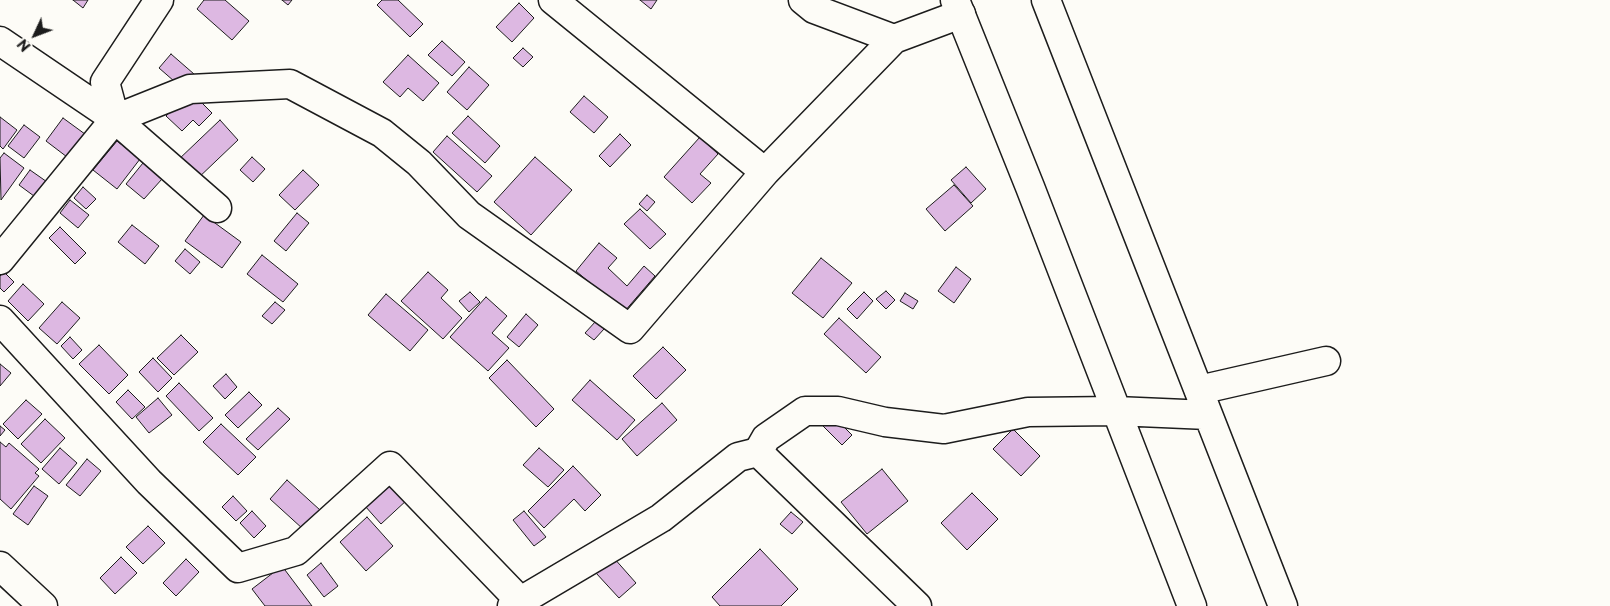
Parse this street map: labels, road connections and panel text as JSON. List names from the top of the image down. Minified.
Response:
{"north":"bottom left"}
